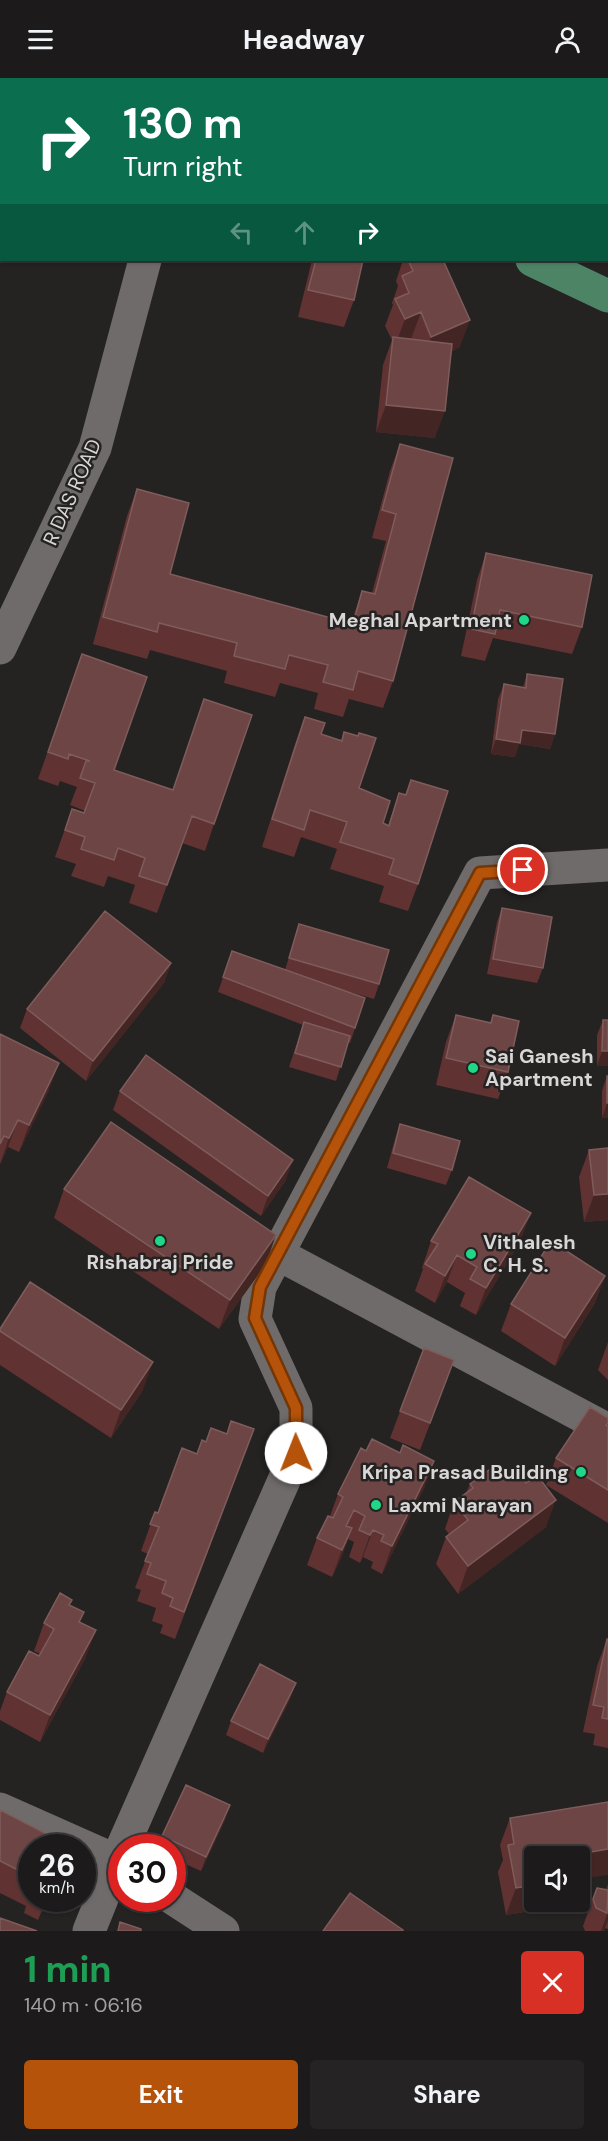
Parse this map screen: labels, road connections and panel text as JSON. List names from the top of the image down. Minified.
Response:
{"streets":{"street":["R DAS ROAD"]},"places":["Meghal Apartment","Sai Ganesh Apartment","Rishabraj Pride","Vithalesh C. H. S.","Kripa Prasad Building","Laxmi Narayan"],"page":{"header":"Headway","turn":["130 m","Turn right"],"speed":"26 km/h","limit":"30","heading":["1 min","140 m · 06:16"],"buttons":["Exit","Share"]}}
